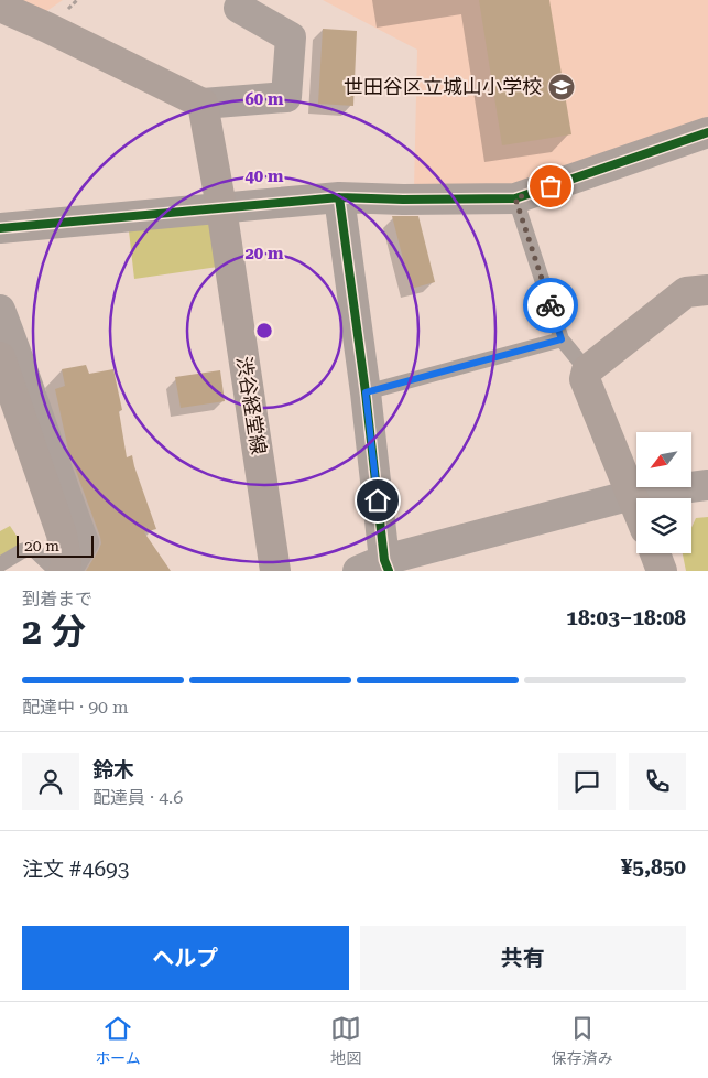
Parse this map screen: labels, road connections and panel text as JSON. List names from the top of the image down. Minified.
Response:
{"streets":{"main road":["渋谷経堂線"]},"places":{"school or university":["世田谷区立城山小学校"]},"scale_bar":"20 m","north":"bottom left","page":{"scale":"20 m","heading":["2 分","到着まで","18:03–18:08"],"panel":["鈴木","配達員 · 4.6","注文 #4693","¥5,850"],"bar":"配達中 · 90 m","buttons":["ヘルプ","共有"],"tabs":["ホーム","地図","保存済み"]},"rings":["60 m","40 m","20 m"]}
